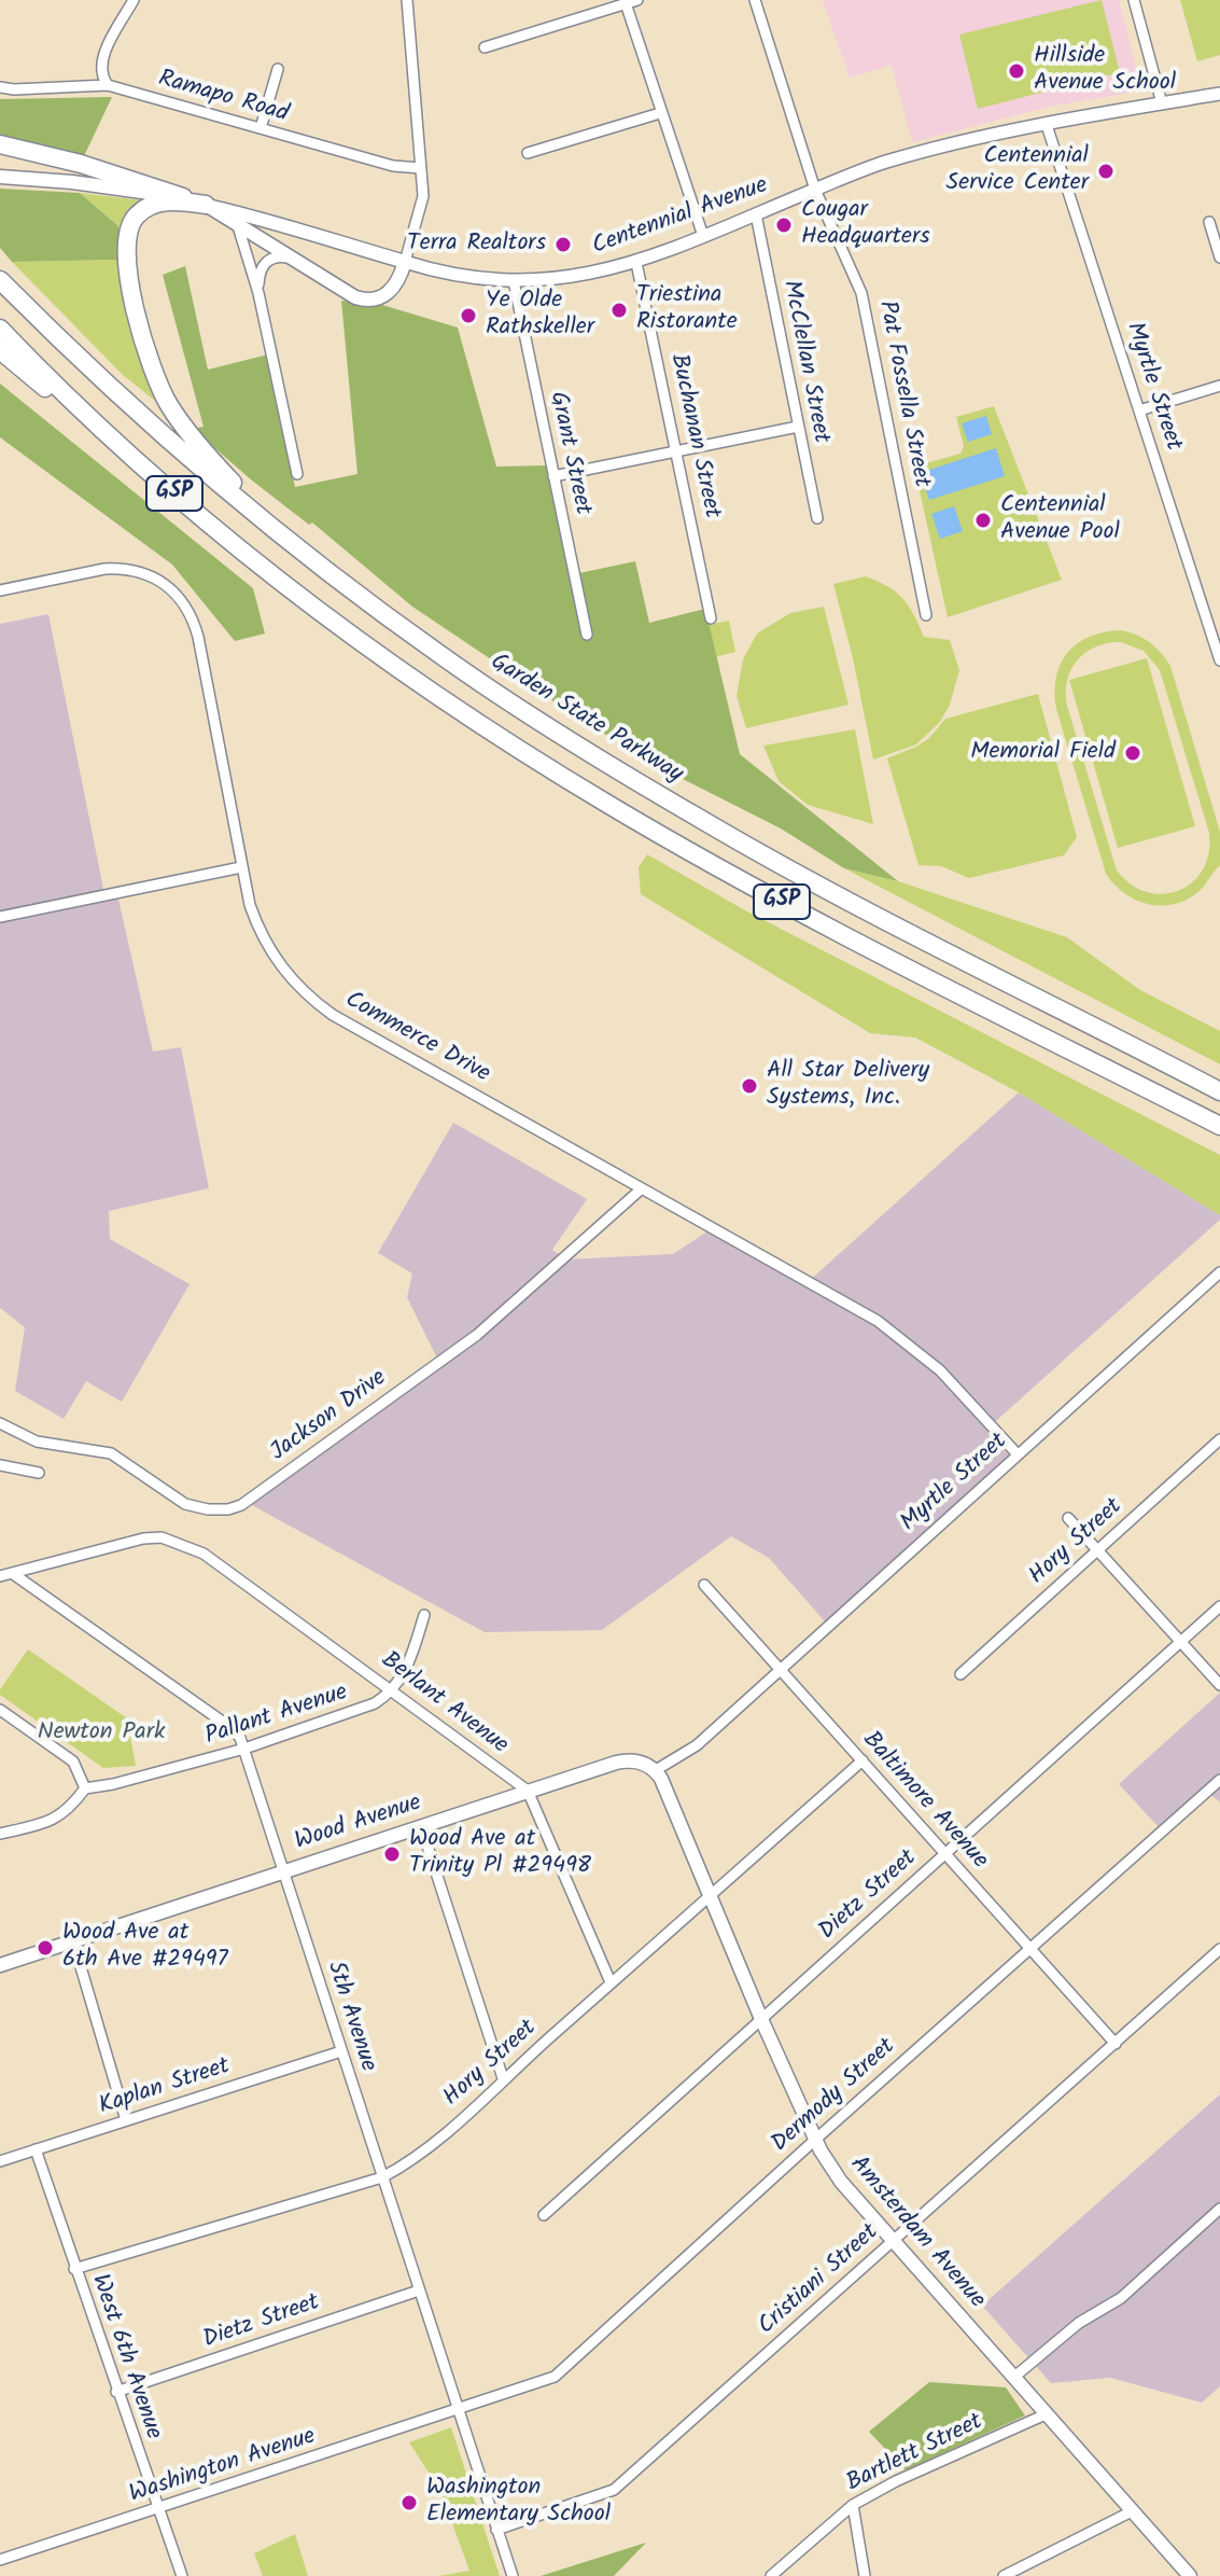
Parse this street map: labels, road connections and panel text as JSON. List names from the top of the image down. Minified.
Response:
{"streets":{"highway":["GSP","Garden State Parkway"],"main road":["Centennial Avenue","Wood Avenue","Amsterdam Avenue"],"street":["Ramapo Road","McClellan Street","Myrtle Street","Pat Fossella Street","Buchanan Street","Grant Street","Commerce Drive","Jackson Drive","Hory Street","Berlant Avenue","Pallant Avenue","Baltimore Avenue","Dietz Street","5th Avenue","Kaplan Street","Dermody Street","Cristiani Street","West 6th Avenue","Bartlett Street","Washington Avenue"]},"crossings":[["Centennial Avenue","McClellan Street"],["Centennial Avenue","Myrtle Street"],["Centennial Avenue","Pat Fossella Street"],["Centennial Avenue","Buchanan Street"],["Centennial Avenue","Grant Street"],["Myrtle Street","Commerce Drive"],["Myrtle Street","Baltimore Avenue"],["Myrtle Street","Wood Avenue"],["Myrtle Street","Amsterdam Avenue"],["Commerce Drive","Jackson Drive"],["Hory Street","Berlant Avenue"],["Hory Street","Baltimore Avenue"],["Hory Street","5th Avenue"],["Hory Street","Amsterdam Avenue"],["Hory Street","West 6th Avenue"],["Berlant Avenue","Pallant Avenue"],["Berlant Avenue","Wood Avenue"],["Berlant Avenue","5th Avenue"],["Pallant Avenue","5th Avenue"],["Baltimore Avenue","Dietz Street"],["Baltimore Avenue","Dermody Street"],["Baltimore Avenue","Cristiani Street"],["Wood Avenue","5th Avenue"],["Wood Avenue","Amsterdam Avenue"],["Dietz Street","5th Avenue"],["Dietz Street","Amsterdam Avenue"],["Dietz Street","West 6th Avenue"],["5th Avenue","Kaplan Street"],["5th Avenue","Dermody Street"],["5th Avenue","Cristiani Street"],["5th Avenue","Washington Avenue"],["Kaplan Street","West 6th Avenue"],["Dermody Street","Amsterdam Avenue"],["Dermody Street","Washington Avenue"],["Amsterdam Avenue","Cristiani Street"],["Amsterdam Avenue","Bartlett Street"],["West 6th Avenue","Washington Avenue"]],"parks":["Newton Park"],"places":["Hillside Avenue School","Centennial Service Center","Cougar Headquarters","Terra Realtors","Triestina Ristorante","Ye Olde Rathskeller","Centennial Avenue Pool","Memorial Field","All Star Delivery Systems, Inc.","Wood Ave at Trinity Pl #29498","Wood Ave at 6th Ave #29497","Washington Elementary School"]}
